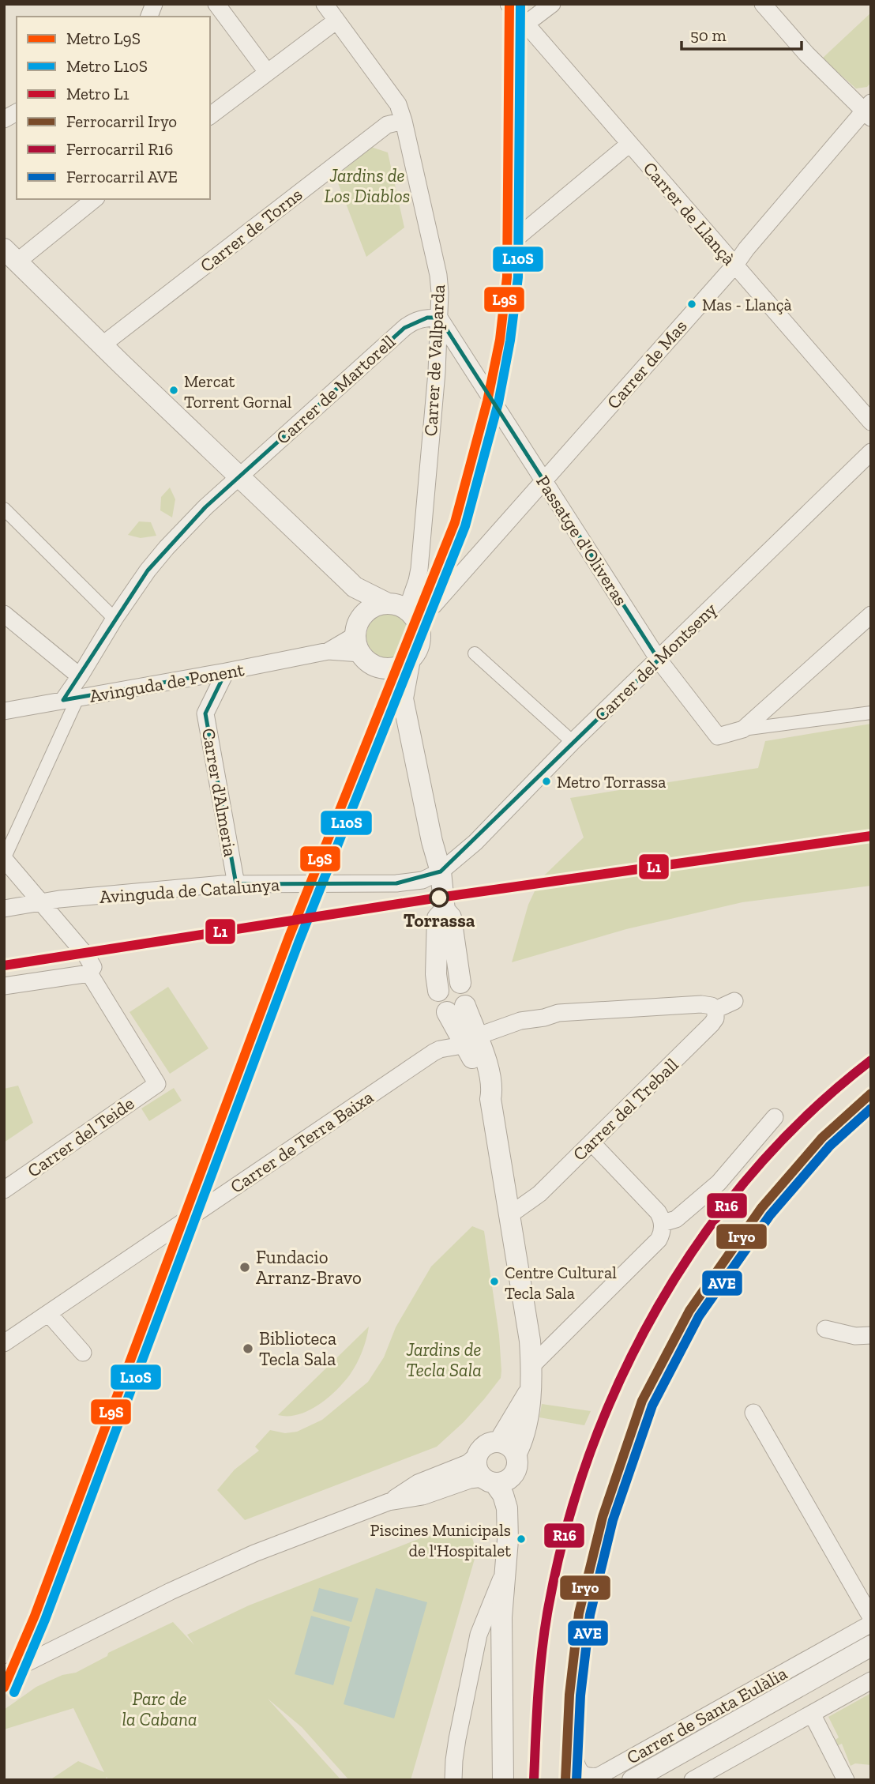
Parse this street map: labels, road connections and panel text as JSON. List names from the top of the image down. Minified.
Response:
{"streets":{"street":["Carrer de Llançà","Carrer de Torns","Carrer de Vallparda","Carrer de Mas","Carrer de Martorell","Passatge d'Oliveras","Carrer del Montseny","Avinguda de Ponent","Carrer d'Almeria","Avinguda de Catalunya","Carrer del Treball","Carrer del Teide","Carrer de Terra Baixa","Carrer de Santa Eulàlia"]},"crossings":[["Carrer de Llançà","Carrer de Mas"],["Carrer de Torns","Carrer de Vallparda"],["Carrer de Vallparda","Carrer de Mas"],["Carrer de Vallparda","Carrer de Martorell"],["Carrer de Vallparda","Passatge d'Oliveras"],["Carrer de Vallparda","Avinguda de Ponent"],["Carrer de Mas","Passatge d'Oliveras"],["Carrer de Mas","Avinguda de Ponent"],["Carrer de Martorell","Passatge d'Oliveras"],["Carrer de Martorell","Avinguda de Ponent"],["Passatge d'Oliveras","Carrer del Montseny"],["Carrer del Montseny","Avinguda de Catalunya"],["Avinguda de Ponent","Carrer d'Almeria"],["Carrer d'Almeria","Avinguda de Catalunya"],["Carrer del Treball","Carrer de Terra Baixa"]],"parks":["Jardins de Los Diablos","Jardins de Tecla Sala","Parc de la Cabana"],"places":["Mas - Llançà","Mercat Torrent Gornal","Metro Torrassa","Torrassa","Fundacio Arranz-Bravo","Centre Cultural Tecla Sala","Biblioteca Tecla Sala","Piscines Municipals de l'Hospitalet"],"lines":["metro line L9S","metro line L10S","metro line L1","rail line R16","rail line Iryo","rail line AVE"],"legend":["Metro L9S","Metro L10S","Metro L1","Ferrocarril Iryo","Ferrocarril R16","Ferrocarril AVE"],"scale_bar":"50 m"}
